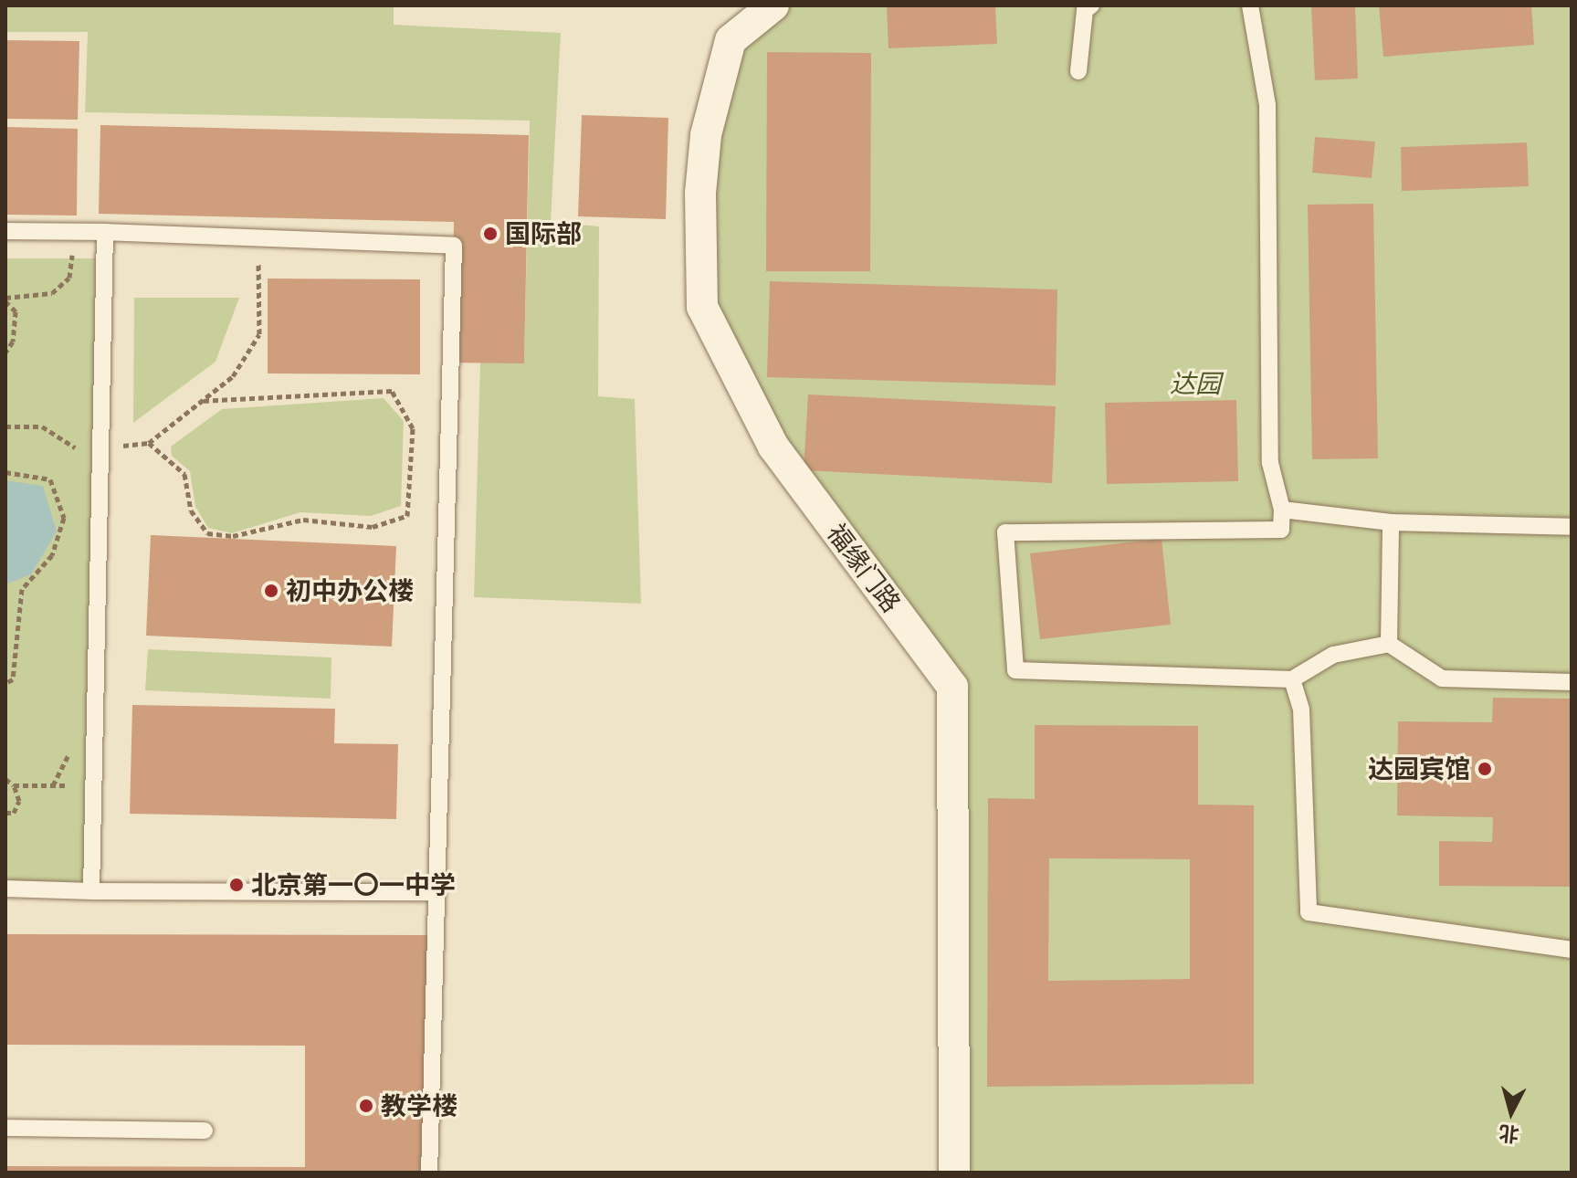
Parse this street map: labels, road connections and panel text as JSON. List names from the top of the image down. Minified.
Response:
{"streets":{"street":["福缘门路"]},"parks":["达园"],"places":["国际部","初中办公楼","达园宾馆","北京第一〇一中学","教学楼"],"north":"bottom"}
